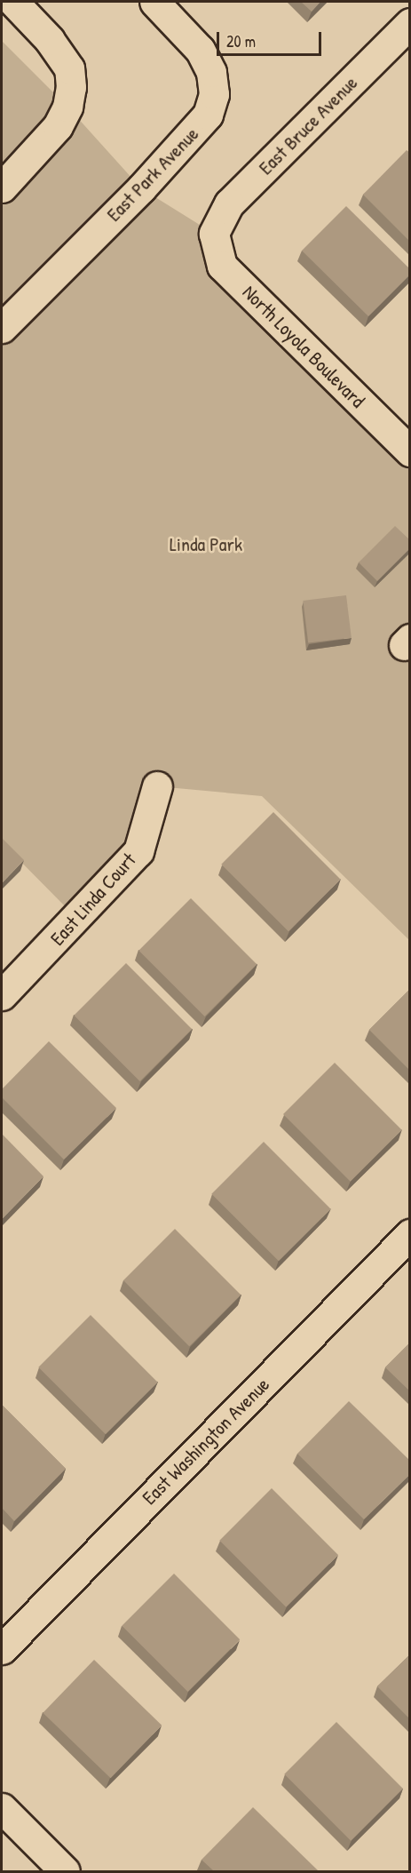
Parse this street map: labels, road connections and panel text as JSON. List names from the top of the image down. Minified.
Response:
{"streets":{"street":["East Bruce Avenue","East Park Avenue","North Loyola Boulevard","East Linda Court","East Washington Avenue"]},"crossings":[["East Bruce Avenue","North Loyola Boulevard"]],"parks":["Linda Park"],"scale_bar":"20 m"}
